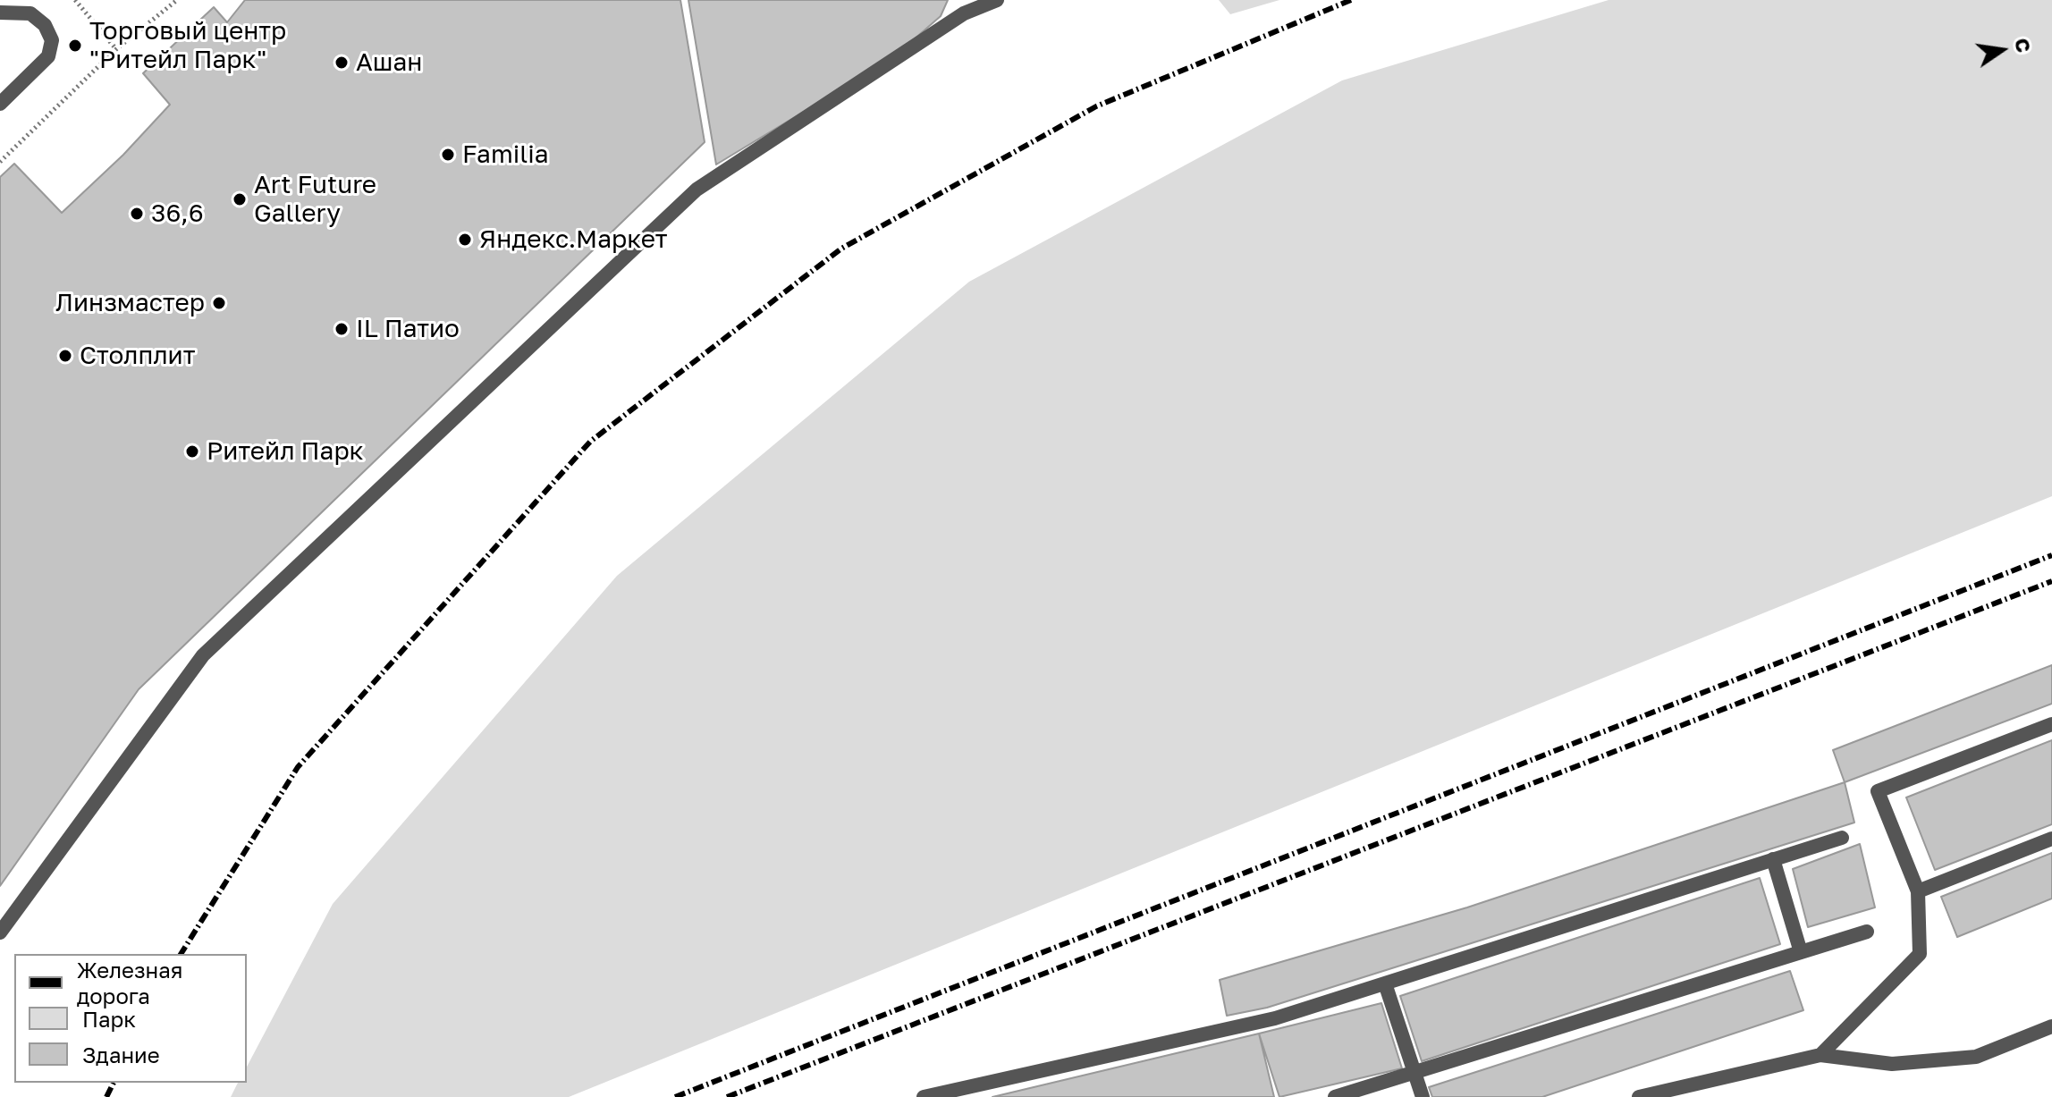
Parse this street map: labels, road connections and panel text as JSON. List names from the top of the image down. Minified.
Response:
{"places":["Торговый центр \"Ритейл Парк\"","Ашан","Familia","Art Future Gallery","36,6","Яндекс.Маркет","Линзмастер","IL Патио","Столплит","Ритейл Парк"],"legend":["Железная дорога","Парк","Здание"],"north":"right"}
